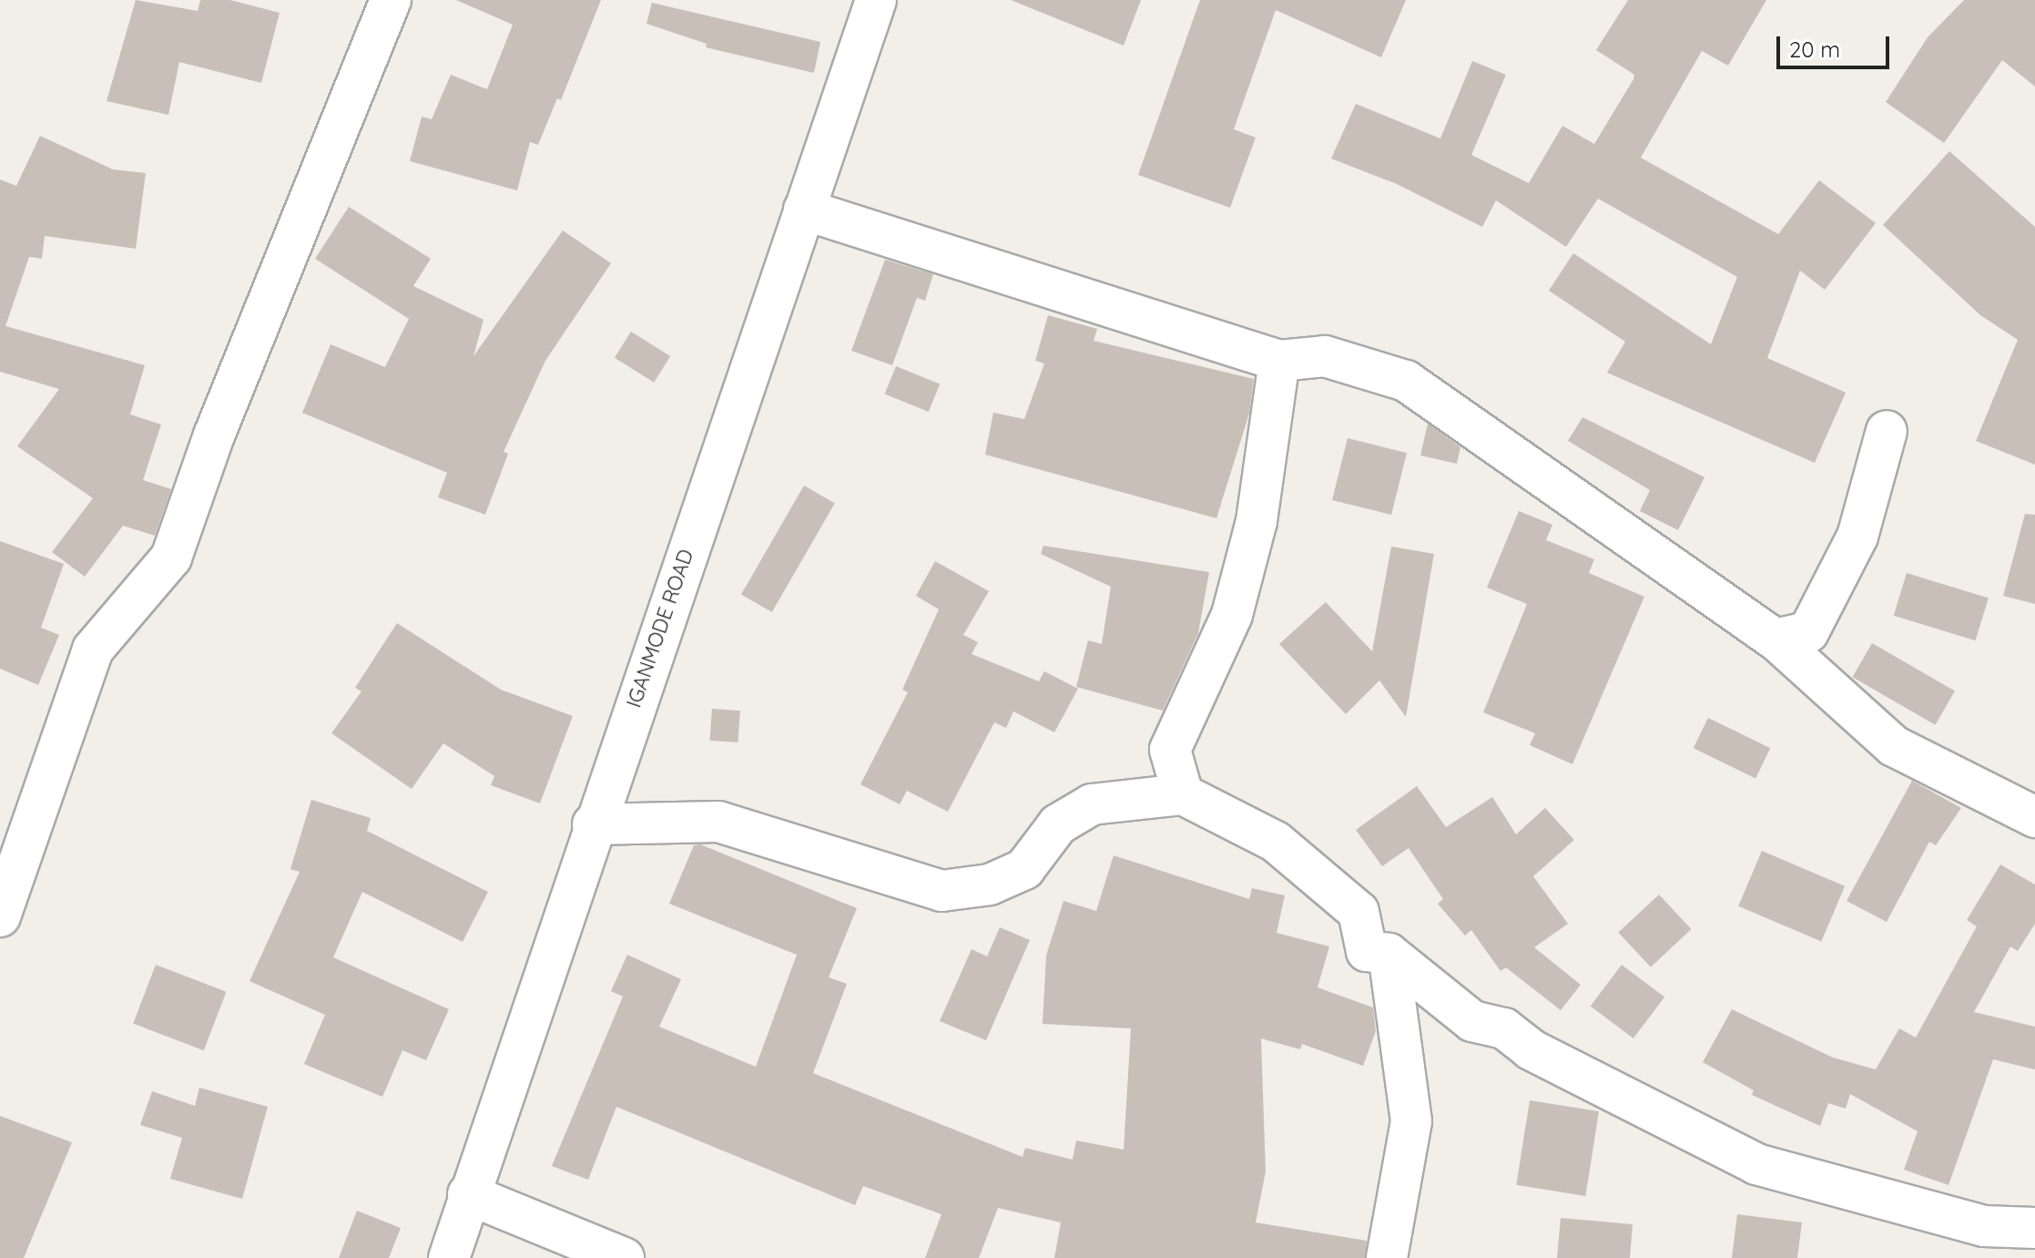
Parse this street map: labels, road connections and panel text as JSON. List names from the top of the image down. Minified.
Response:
{"streets":{"street":["IGANMODE ROAD"]},"scale_bar":"20 m"}
